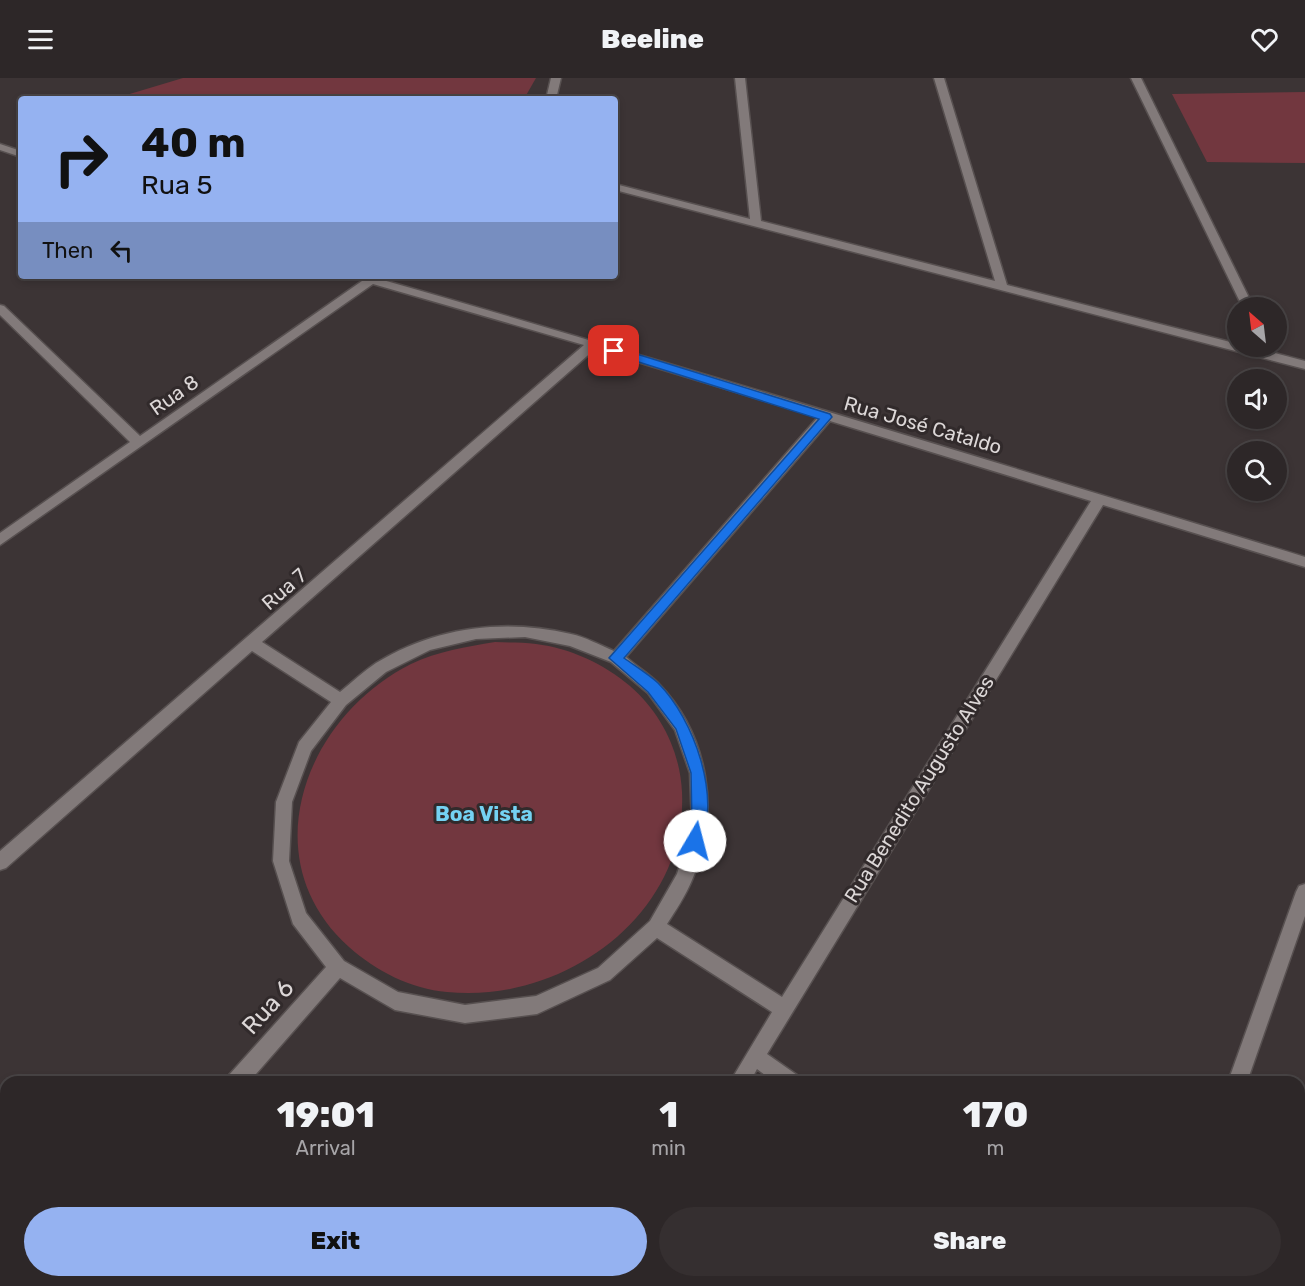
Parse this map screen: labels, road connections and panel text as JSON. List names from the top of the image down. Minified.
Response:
{"streets":{"street":["Rua 8","Rua José Cataldo","Rua 7","Rua Benedito Augusto Alves","Rua 6"]},"crossings":[["Rua 8","Rua José Cataldo"],["Rua José Cataldo","Rua 7"],["Rua José Cataldo","Rua Benedito Augusto Alves"]],"districts":["Boa Vista"],"north":"top left","page":{"header":"Beeline","turn":["40 m","Rua 5"],"then":"Then","eta":["19:01","Arrival","1","min","170","m"],"buttons":["Exit","Share"]}}
